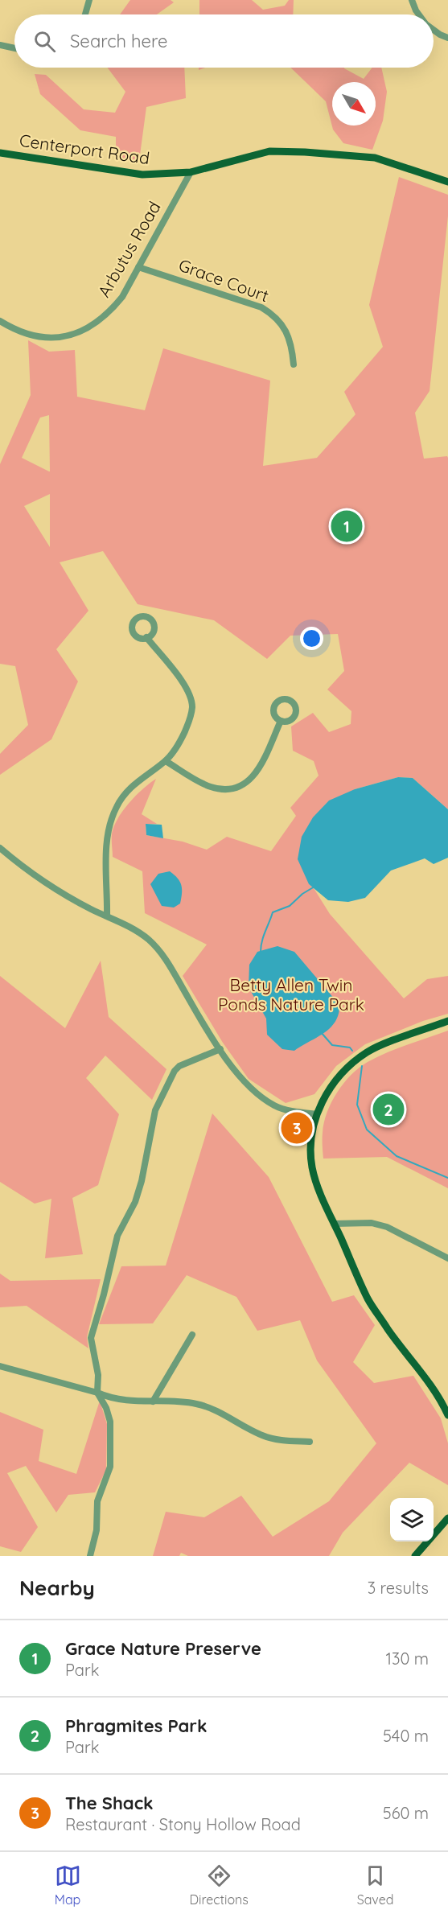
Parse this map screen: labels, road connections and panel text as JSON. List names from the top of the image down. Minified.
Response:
{"streets":{"main road":["Centerport Road"],"street":["Arbutus Road","Grace Court"]},"crossings":[["Centerport Road","Arbutus Road"],["Arbutus Road","Grace Court"]],"parks":["Betty Allen Twin Ponds Nature Park"],"north":"bottom right","page":{"search":"Search here","pins":["1","2","3"],"heading":["Nearby","3 results"],"list":[{"mark":"1","name":"Grace Nature Preserve","note":"Park","value":"130 m"},{"mark":"2","name":"Phragmites Park","note":"Park","value":"540 m"},{"mark":"3","name":"The Shack","note":"Restaurant · Stony Hollow Road","value":"560 m"}],"nav":["Map","Directions","Saved"]}}
